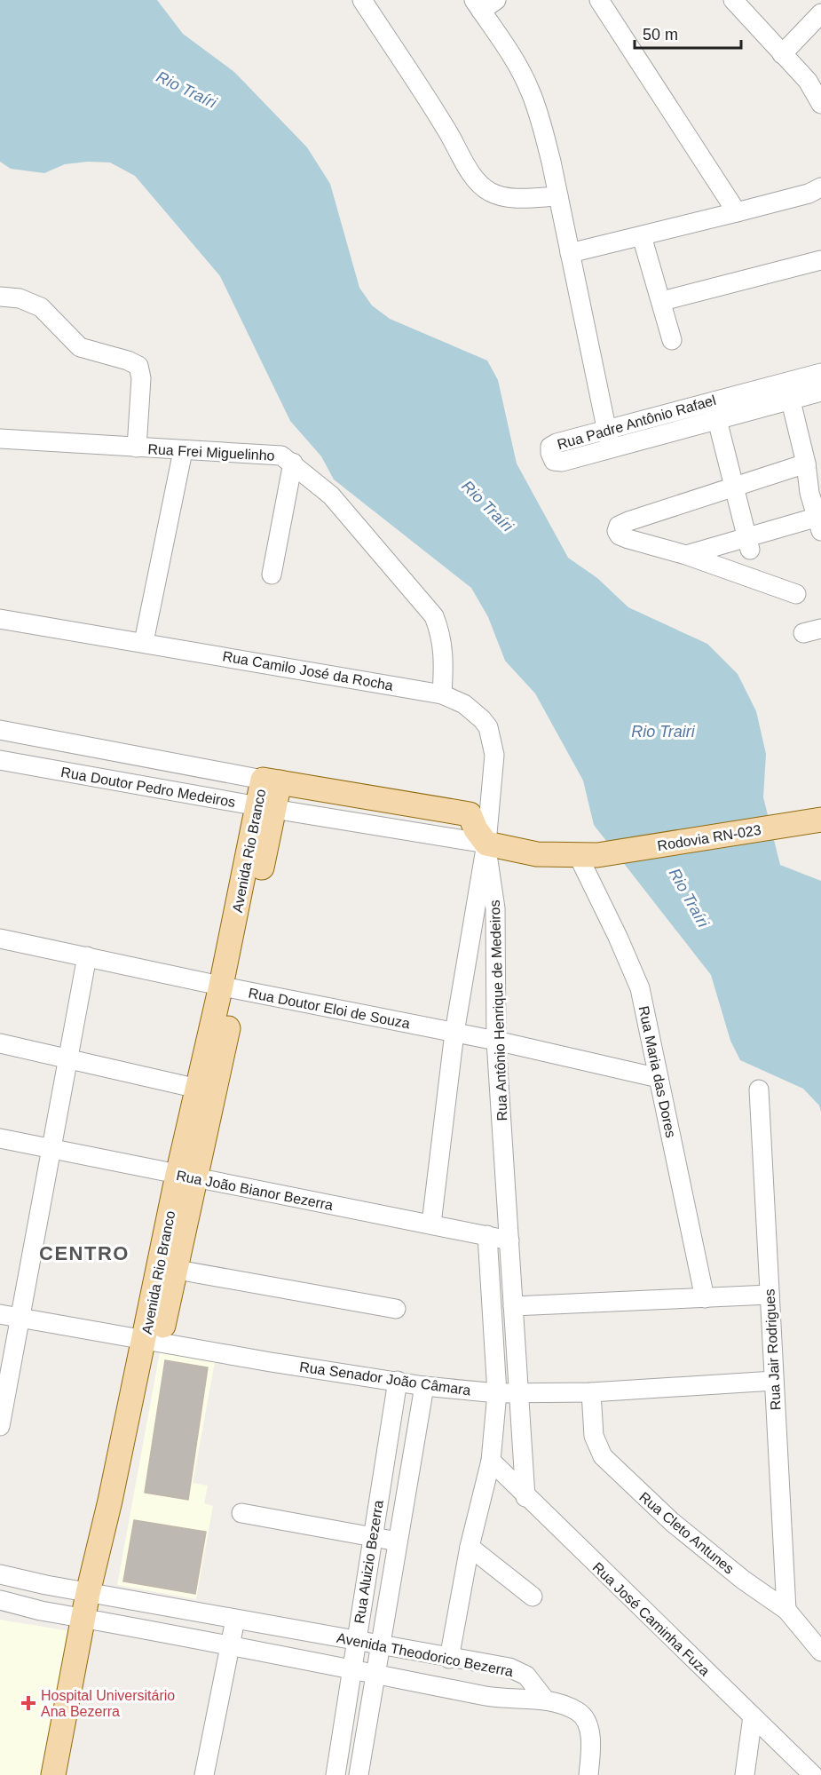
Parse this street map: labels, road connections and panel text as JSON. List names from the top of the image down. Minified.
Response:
{"streets":{"main road":["Rua Doutor Pedro Medeiros","Rodovia RN-023","Avenida Rio Branco"],"street":["Rua Padre Antônio Rafael","Rua Frei Miguelinho","Rua Camilo José da Rocha","Rua Doutor Eloi de Souza","Rua Antônio Henrique de Medeiros","Rua Maria das Dores","Rua João Bianor Bezerra","Rua Jair Rodrigues","Rua Senador João Câmara","Rua Cleto Antunes","Rua Aluizio Bezerra","Rua José Caminha Fuza","Avenida Theodorico Bezerra"]},"crossings":[["Rua Frei Miguelinho","Rua Camilo José da Rocha"],["Rua Camilo José da Rocha","Rua Doutor Pedro Medeiros"],["Rua Camilo José da Rocha","Rua Antônio Henrique de Medeiros"],["Rua Doutor Pedro Medeiros","Rodovia RN-023"],["Rua Doutor Pedro Medeiros","Avenida Rio Branco"],["Rua Doutor Pedro Medeiros","Rua Antônio Henrique de Medeiros"],["Rua Doutor Pedro Medeiros","Rua Maria das Dores"],["Rodovia RN-023","Rua Maria das Dores"],["Avenida Rio Branco","Rua Doutor Eloi de Souza"],["Avenida Rio Branco","Rua João Bianor Bezerra"],["Avenida Rio Branco","Rua Senador João Câmara"],["Avenida Rio Branco","Avenida Theodorico Bezerra"],["Rua Doutor Eloi de Souza","Rua Antônio Henrique de Medeiros"],["Rua Doutor Eloi de Souza","Rua Maria das Dores"],["Rua Antônio Henrique de Medeiros","Rua João Bianor Bezerra"],["Rua Antônio Henrique de Medeiros","Rua Senador João Câmara"],["Rua Antônio Henrique de Medeiros","Rua José Caminha Fuza"],["Rua Jair Rodrigues","Rua Senador João Câmara"],["Rua Jair Rodrigues","Rua Cleto Antunes"],["Rua Senador João Câmara","Rua Cleto Antunes"],["Rua Senador João Câmara","Rua Aluizio Bezerra"],["Rua Aluizio Bezerra","Avenida Theodorico Bezerra"]],"districts":["CENTRO"],"water":["Rio Traíri","Rio Trairi"],"places":{"health":["Hospital Universitário Ana Bezerra"]},"scale_bar":"50 m"}
